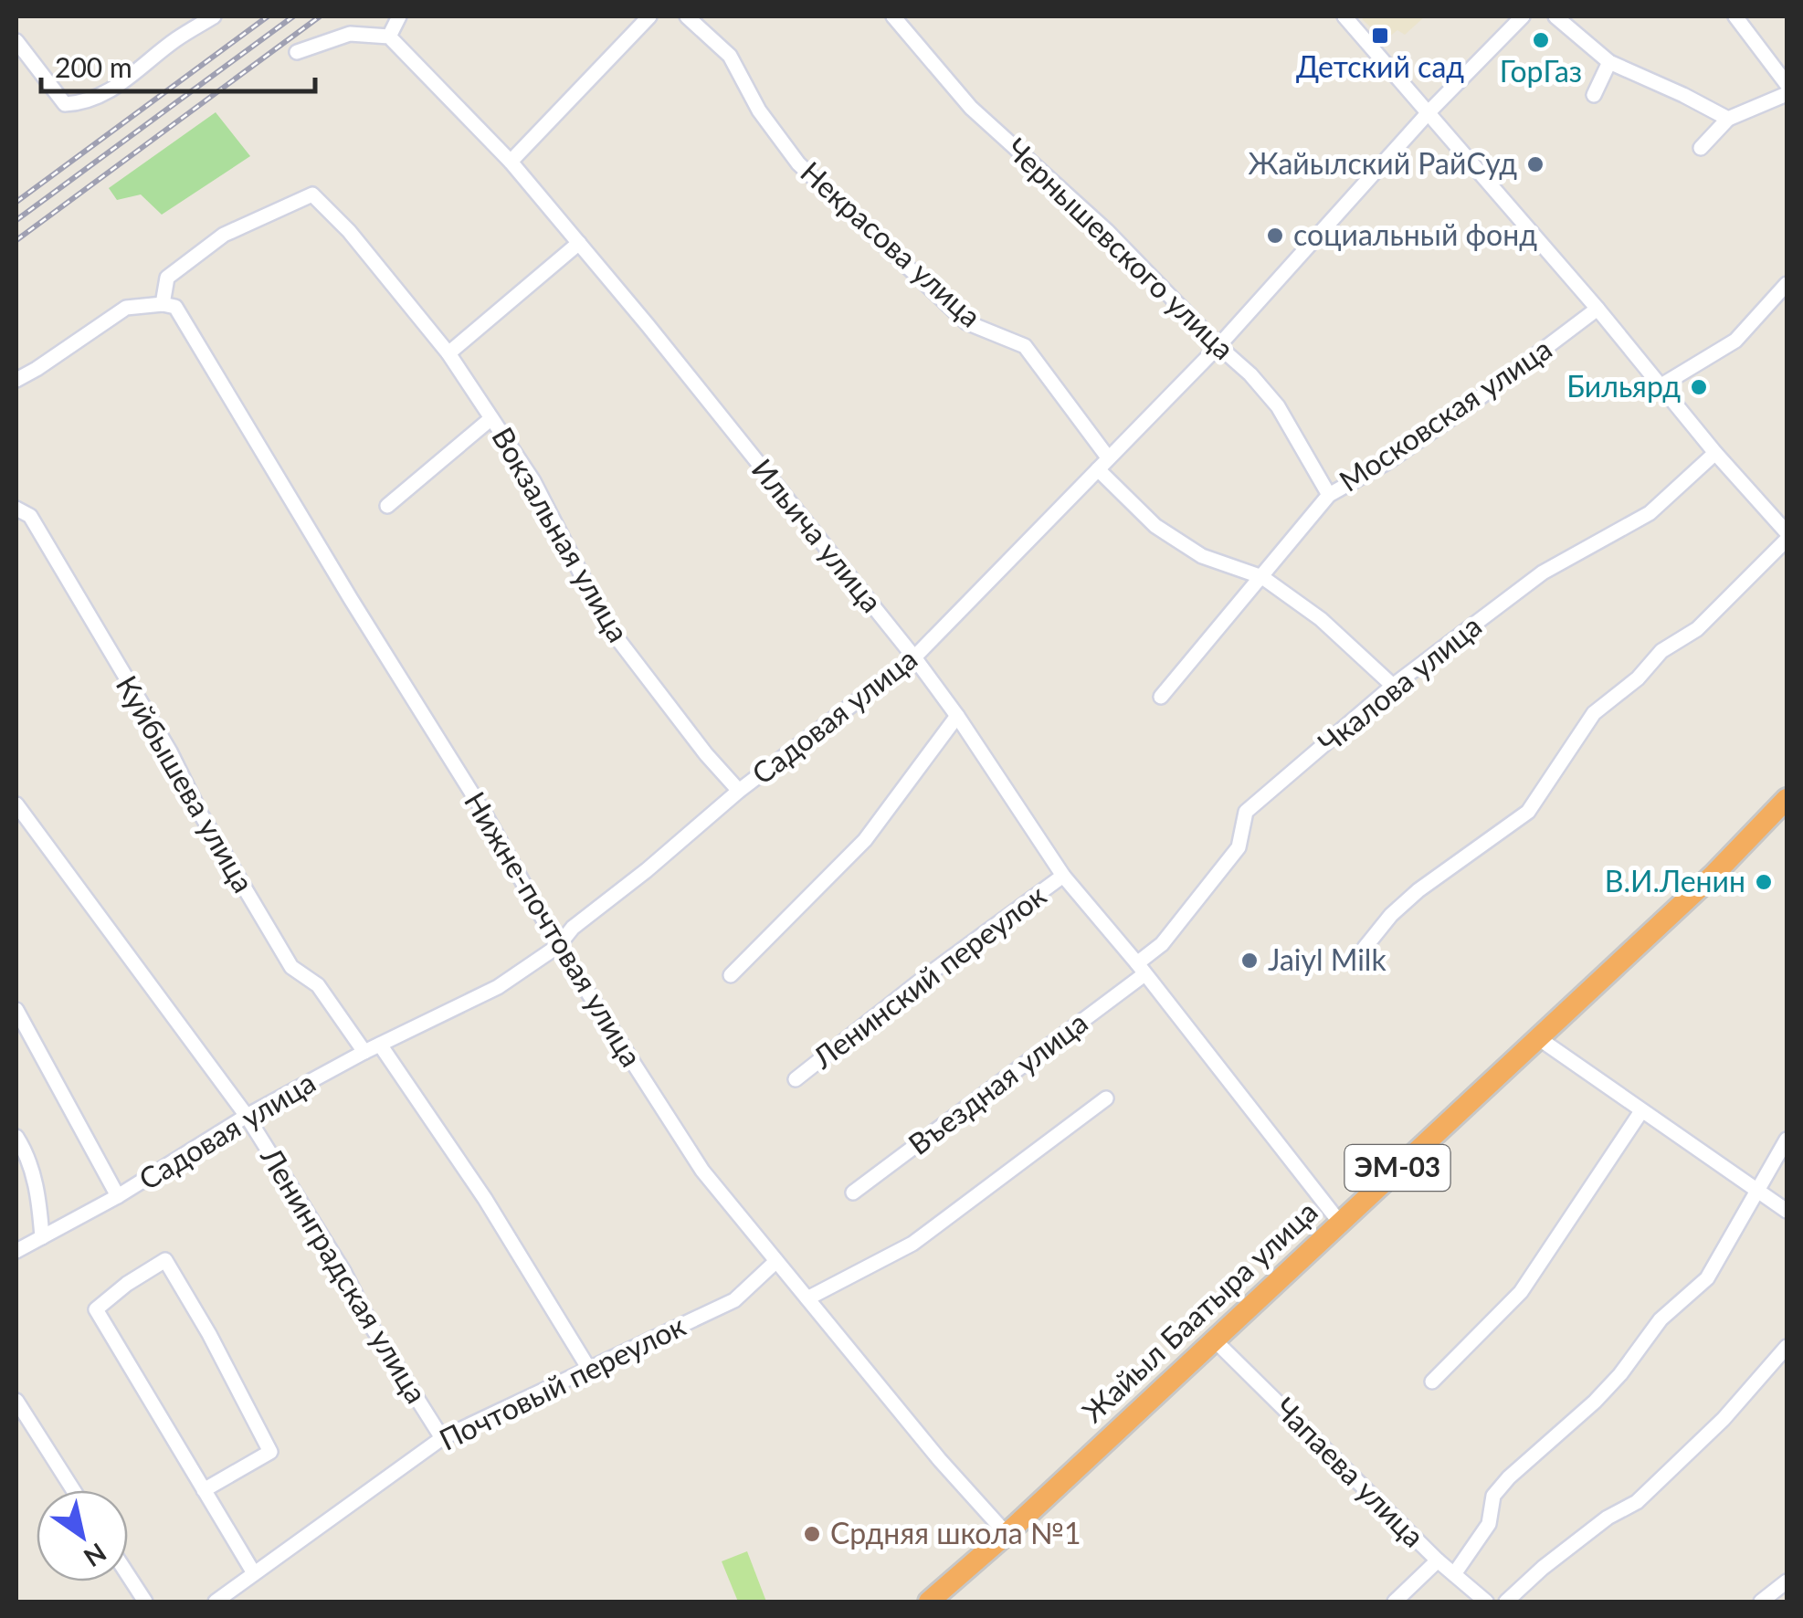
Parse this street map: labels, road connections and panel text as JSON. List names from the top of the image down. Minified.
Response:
{"streets":{"highway":["ЭМ-03","Жайыл Баатыра улица"],"street":["Некрасова улица","Чернышевского улица","Московская улица","Вокзальная улица","Ильича улица","Чкалова улица","Садовая улица","Куйбышева улица","Нижне-почтовая улица","Ленинский переулок","Въездная улица","Ленинградская улица","Почтовый переулок","Чапаева улица"]},"crossings":[["Некрасова улица","Московская улица"],["Некрасова улица","Чкалова улица"],["Некрасова улица","Садовая улица"],["Чернышевского улица","Московская улица"],["Чернышевского улица","Садовая улица"],["Вокзальная улица","Садовая улица"],["Вокзальная улица","Нижне-почтовая улица"],["Ильича улица","Чкалова улица"],["Ильича улица","Садовая улица"],["Ильича улица","Ленинский переулок"],["Ильича улица","Въездная улица"],["Ильича улица","Жайыл Баатыра улица"],["Чкалова улица","Въездная улица"],["Садовая улица","Куйбышева улица"],["Садовая улица","Нижне-почтовая улица"],["Садовая улица","Ленинградская улица"],["Нижне-почтовая улица","Жайыл Баатыра улица"],["Нижне-почтовая улица","Почтовый переулок"],["Ленинградская улица","Почтовый переулок"],["Жайыл Баатыра улица","Чапаева улица"]],"places":{"transit":["Детский сад"],"other":["ГорГаз","Жайылский РайСуд","социальный фонд","Бильярд","В.И.Ленин","Jaiyl Milk","Срдняя школа №1"]},"scale_bar":"200 m","north":"bottom right"}
